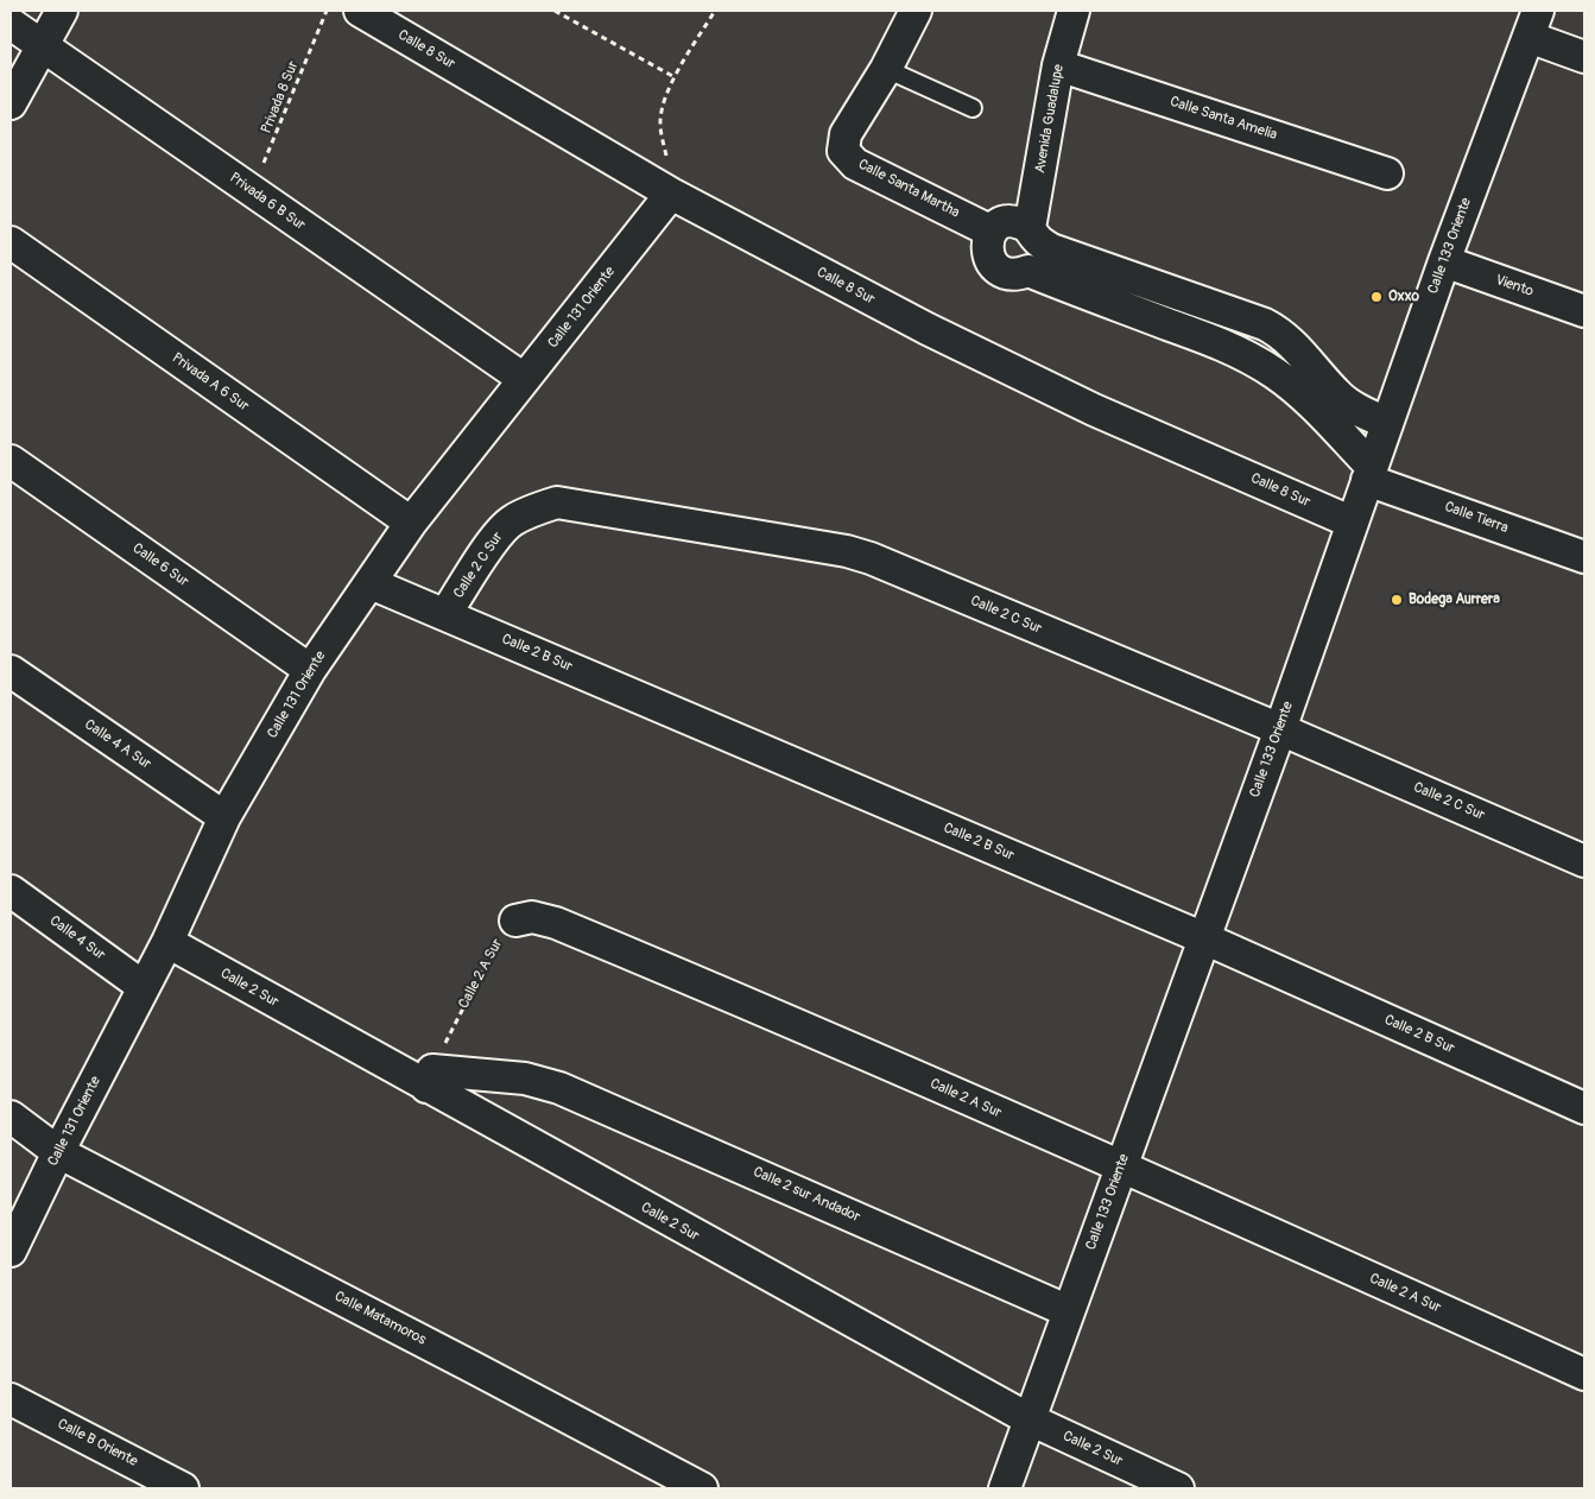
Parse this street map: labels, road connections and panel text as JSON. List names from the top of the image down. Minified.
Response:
{"streets":{"street":["Calle 8 Sur","Avenida Guadalupe","Calle Santa Amelia","Calle Santa Martha","Privada 6 B Sur","Calle 133 Oriente","Viento","Calle 131 Oriente","Privada A 6 Sur","Calle Tierra","Calle 6 Sur","Calle 2 C Sur","Calle 2 B Sur","Calle 4 A Sur","Calle 4 Sur","Calle 2 A Sur","Calle 2 Sur","Calle 2 sur Andador","Calle Matamoros","Calle B Oriente"],"path":["Privada 8 Sur"]},"crossings":[["Calle 8 Sur","Calle 133 Oriente"],["Calle 8 Sur","Calle 131 Oriente"],["Privada 8 Sur","Privada 6 B Sur"],["Avenida Guadalupe","Calle Santa Amelia"],["Privada 6 B Sur","Calle 131 Oriente"],["Calle 133 Oriente","Viento"],["Calle 133 Oriente","Calle Tierra"],["Calle 133 Oriente","Calle 2 C Sur"],["Calle 133 Oriente","Calle 2 B Sur"],["Calle 133 Oriente","Calle 2 A Sur"],["Calle 133 Oriente","Calle 2 Sur"],["Calle 133 Oriente","Calle 2 sur Andador"],["Calle 131 Oriente","Privada A 6 Sur"],["Calle 131 Oriente","Calle 6 Sur"],["Calle 131 Oriente","Calle 2 B Sur"],["Calle 131 Oriente","Calle 4 A Sur"],["Calle 131 Oriente","Calle 4 Sur"],["Calle 131 Oriente","Calle 2 Sur"],["Calle 131 Oriente","Calle Matamoros"],["Calle 2 C Sur","Calle 2 B Sur"],["Calle 2 A Sur","Calle 2 Sur"],["Calle 2 A Sur","Calle 2 sur Andador"],["Calle 2 Sur","Calle 2 sur Andador"]],"places":["Oxxo","Bodega Aurrera"]}
